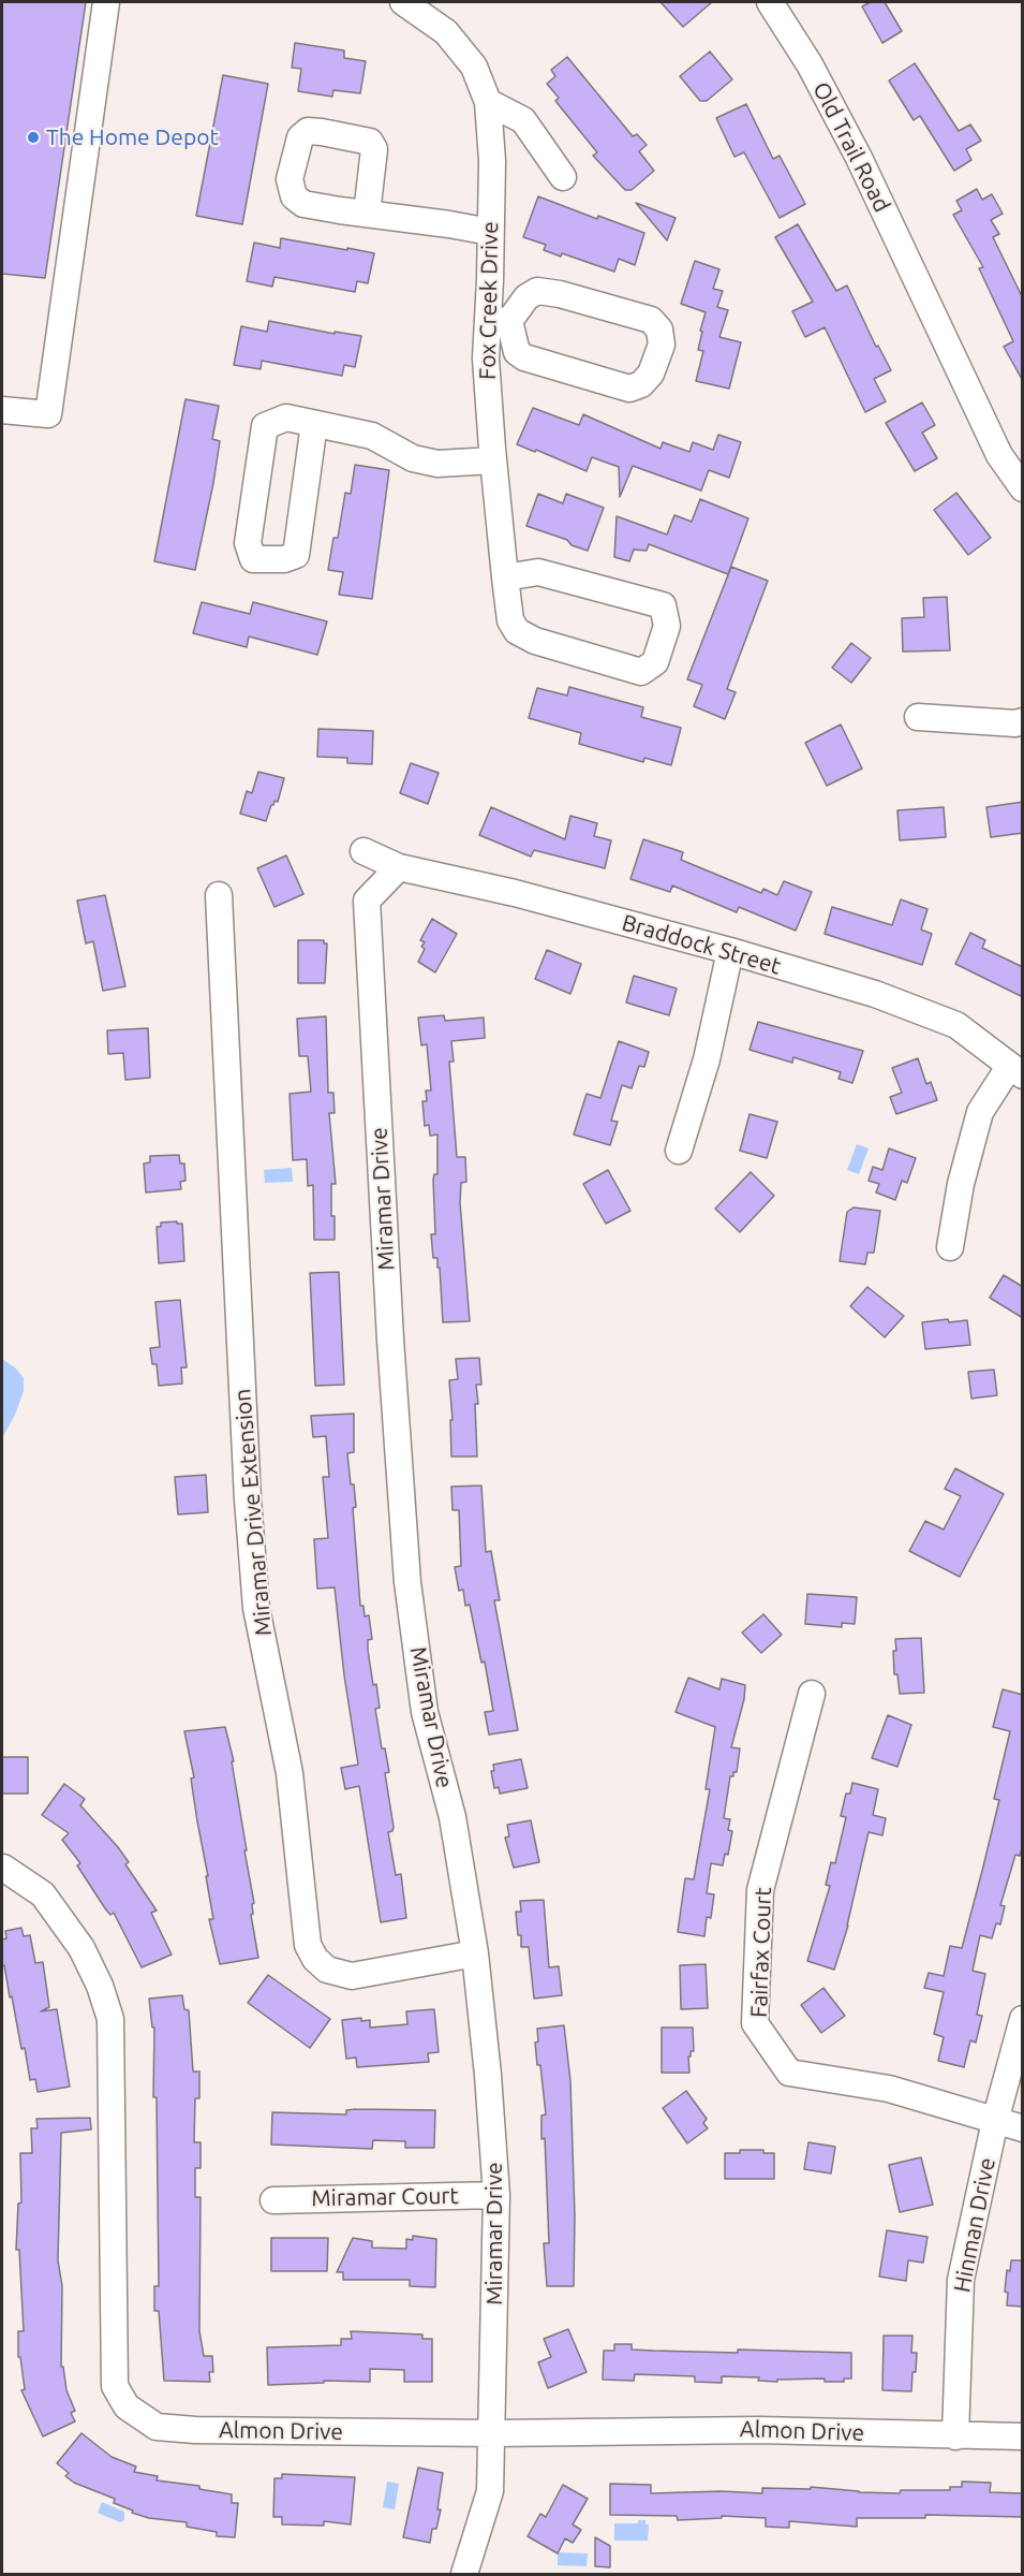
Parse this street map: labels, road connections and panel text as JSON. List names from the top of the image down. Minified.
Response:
{"streets":{"street":["Old Trail Road","Fox Creek Drive","Braddock Street","Miramar Drive","Miramar Drive Extension","Fairfax Court","Miramar Court","Hinman Drive","Almon Drive"]},"crossings":[["Braddock Street","Miramar Drive"],["Miramar Drive","Miramar Drive Extension"],["Miramar Drive","Miramar Court"],["Miramar Drive","Almon Drive"],["Fairfax Court","Hinman Drive"],["Hinman Drive","Almon Drive"]],"places":["The Home Depot"]}
